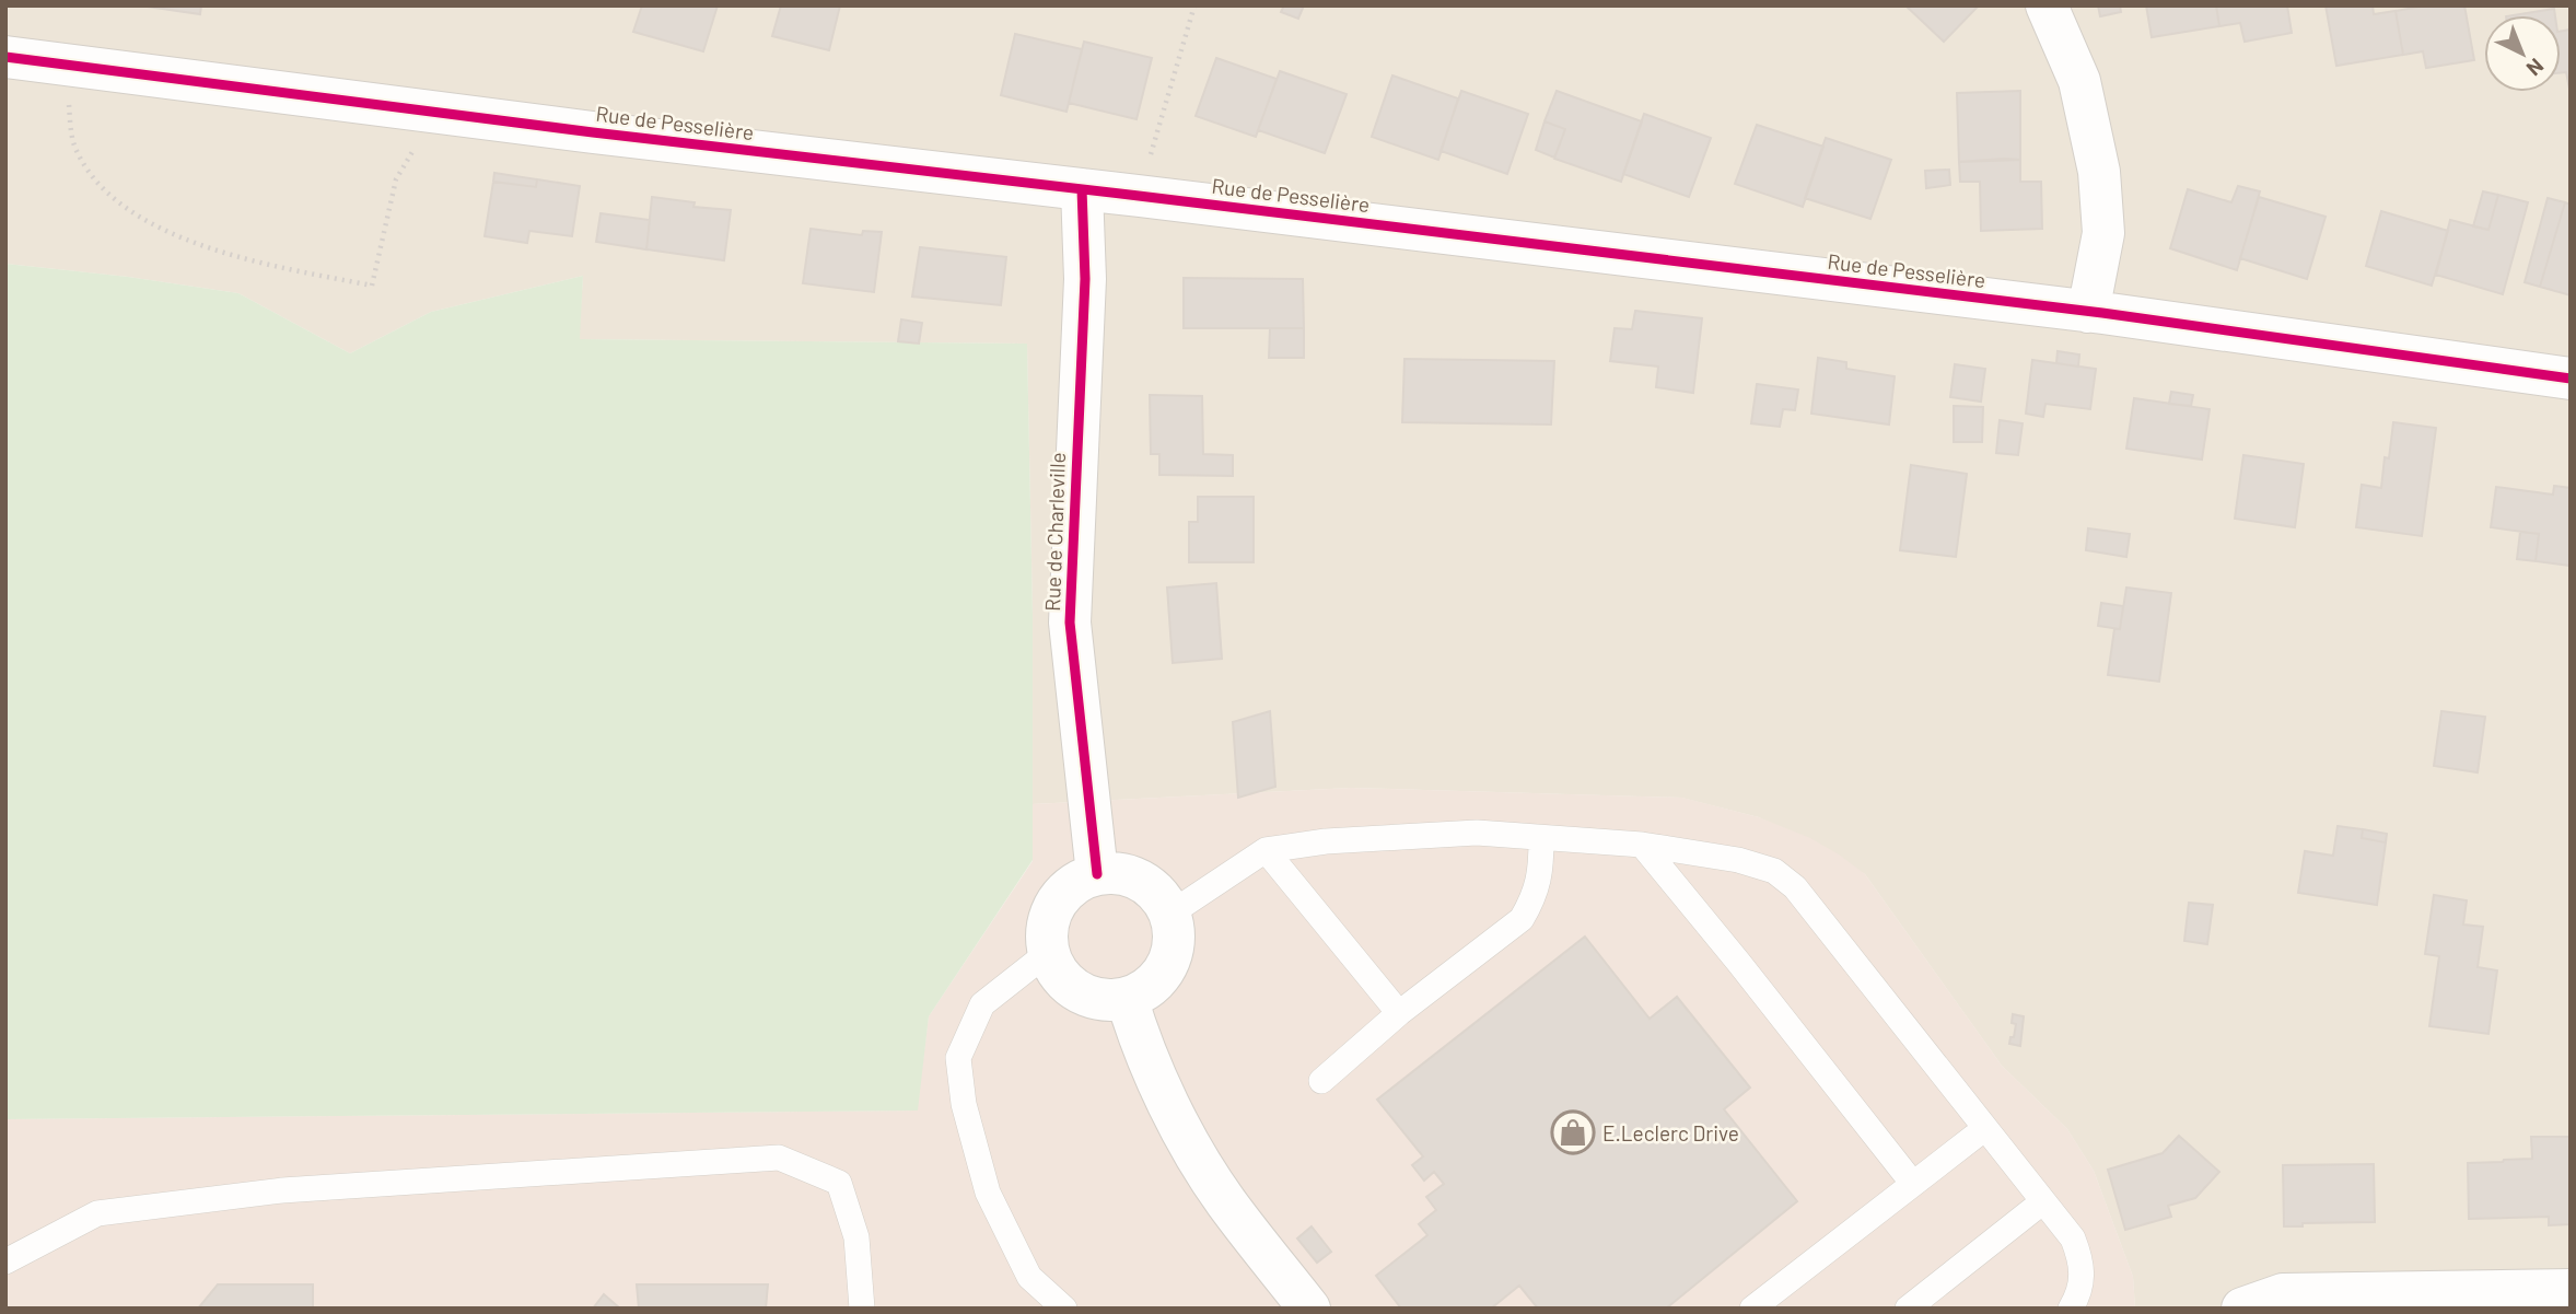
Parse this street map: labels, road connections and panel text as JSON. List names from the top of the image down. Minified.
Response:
{"streets":{"street":["Rue de Pesselière","Rue de Charleville"]},"crossings":[["Rue de Pesselière","Rue de Charleville"]],"places":{"shop":["E.Leclerc Drive"]},"north":"bottom right"}
